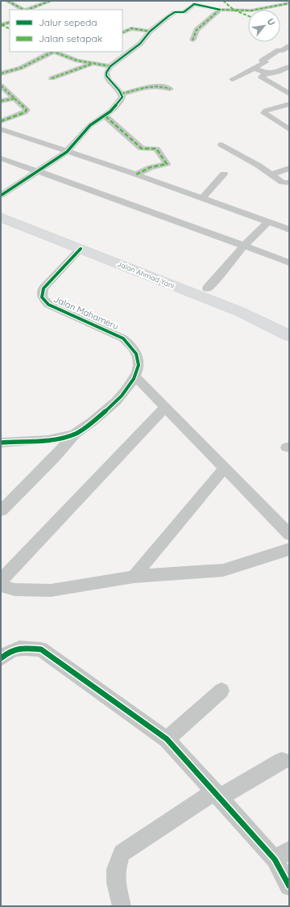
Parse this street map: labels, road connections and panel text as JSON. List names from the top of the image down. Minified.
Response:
{"streets":{"highway":["Jalan Ahmad Yani"],"street":["Jalan Mahameru"]},"crossings":[["Jalan Ahmad Yani","Jalan Mahameru"]],"legend":["Jalur sepeda","Jalan setapak"],"north":"top right"}
